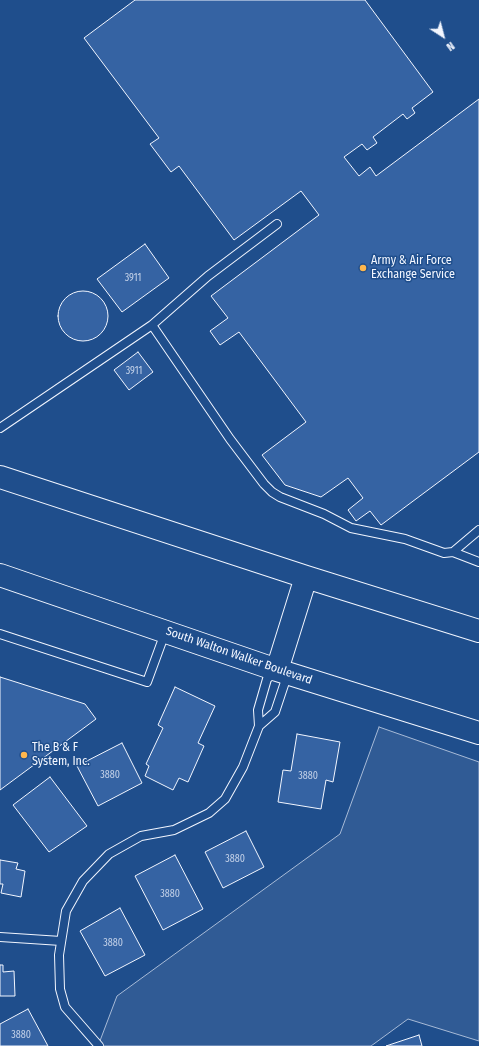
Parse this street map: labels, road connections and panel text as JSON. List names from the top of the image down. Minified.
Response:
{"streets":{"main road":["South Walton Walker Boulevard"]},"places":["Army & Air Force Exchange Service","The B & F System, Inc."],"house_numbers":["3911","3911","3880","3880","3880","3880","3880","3880"],"north":"bottom right"}
